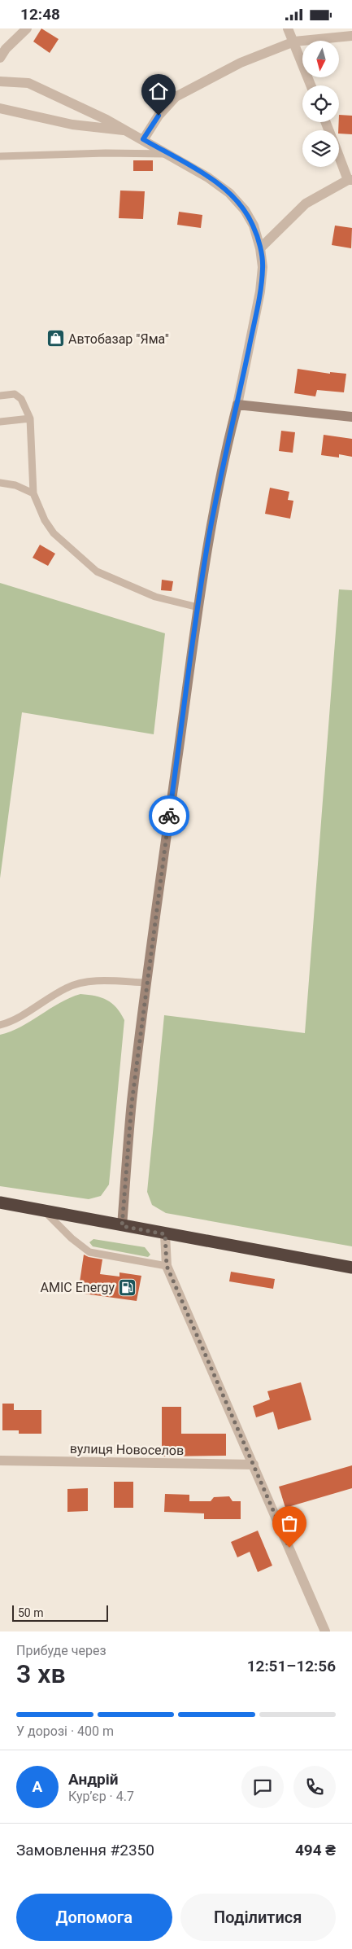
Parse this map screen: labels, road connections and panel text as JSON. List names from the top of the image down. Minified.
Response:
{"streets":{"street":["вулиця Новоселов"]},"places":{"shop":["Автобазар \"Яма\""],"fuel station":["AMIC Energy"]},"scale_bar":"50 m","north":"bottom","page":{"status":"12:48","scale":"50 m","heading":["3 хв","Прибуде через","12:51–12:56"],"panel":["Андрій","Кур’єр · 4.7","Замовлення #2350","494 ₴"],"bar":"У дорозі · 400 m","round":"А","buttons":["Допомога","Поділитися"]}}
